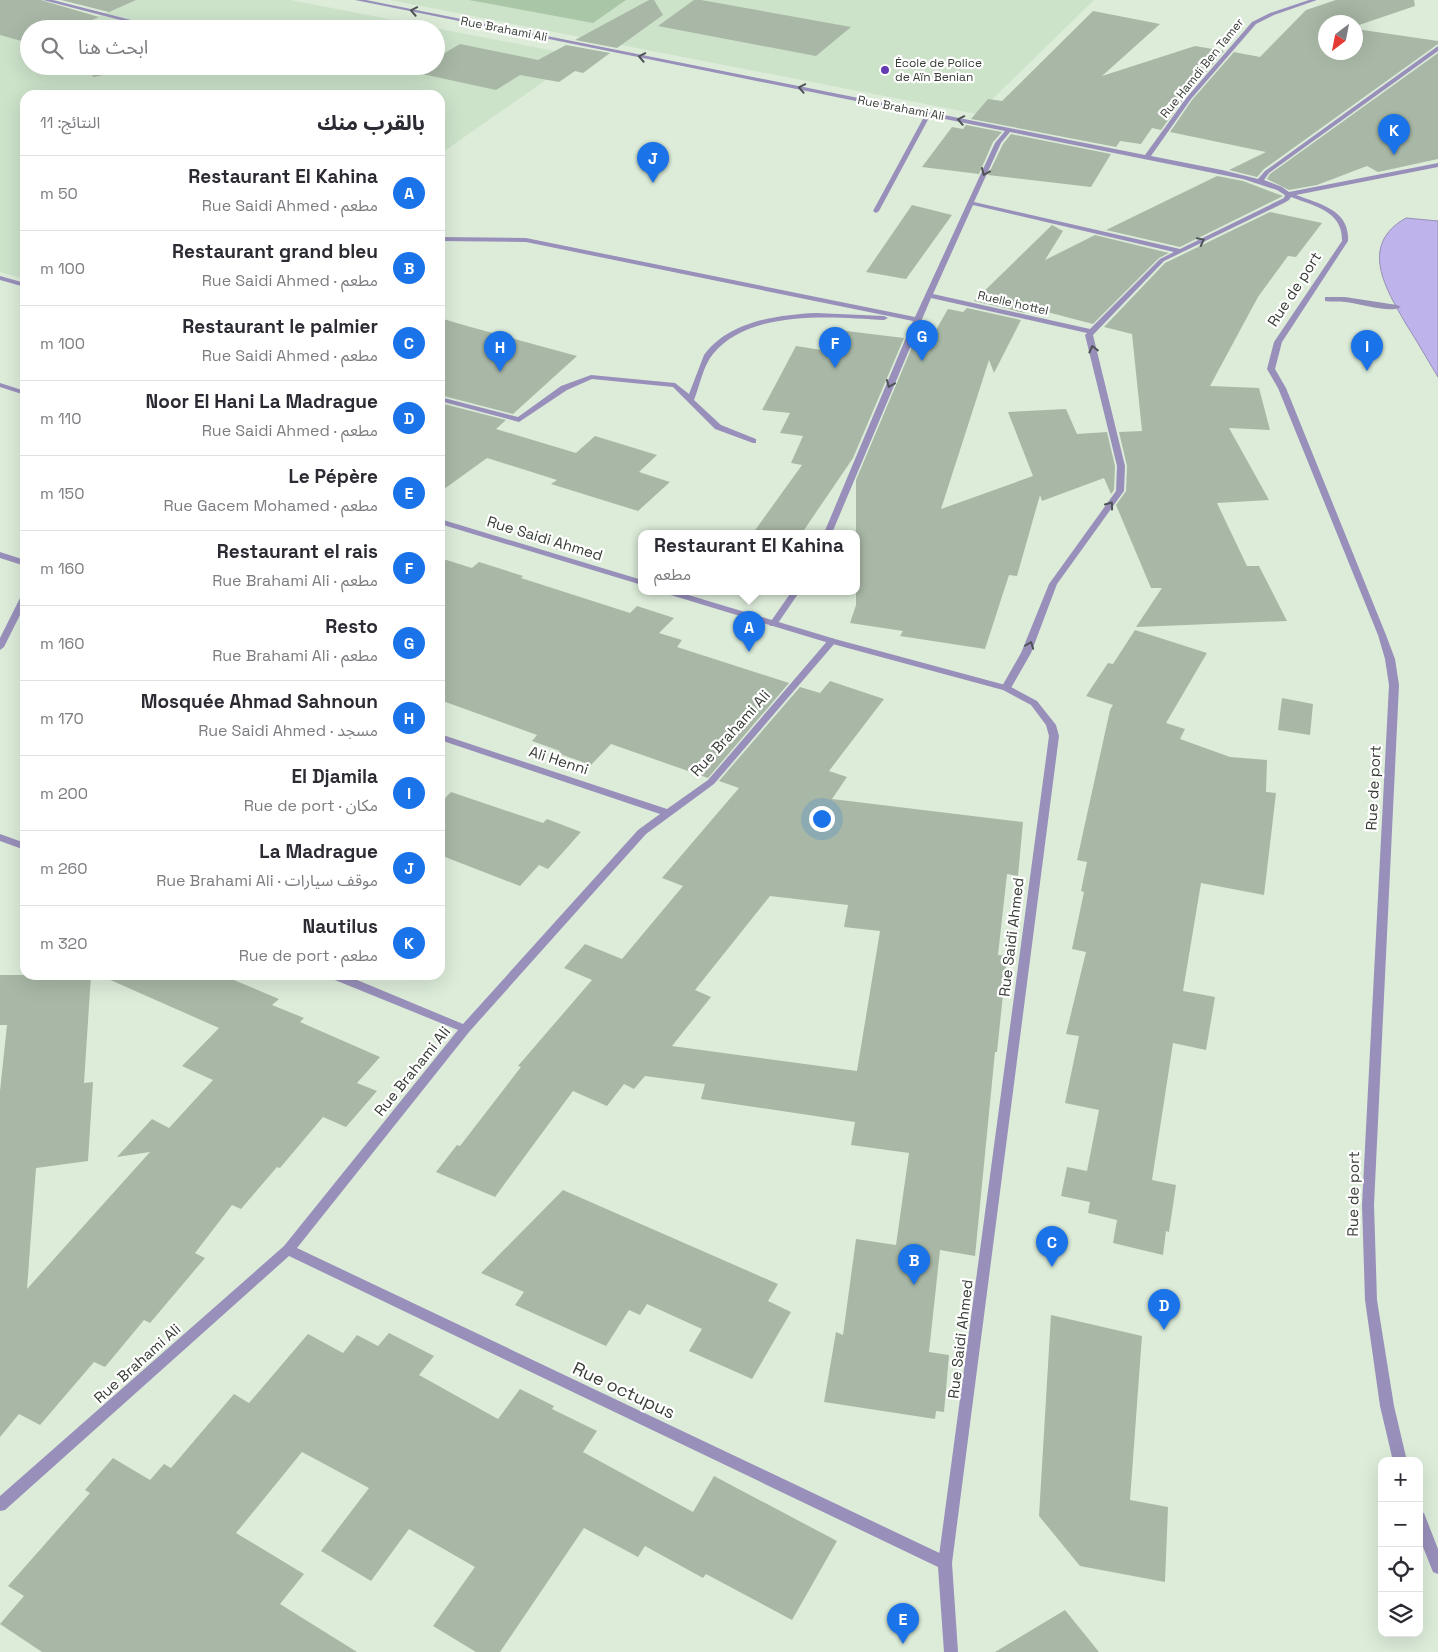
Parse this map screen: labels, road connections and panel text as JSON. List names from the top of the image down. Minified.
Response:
{"streets":{"street":["Rue Brahami Ali","Rue Hamdi Ben Tamer","Rue de port","Ruelle hottel","Rue Saidi Ahmed","Ali Henni","Rue octupus"]},"crossings":[["Rue Brahami Ali","Rue Hamdi Ben Tamer"],["Rue Brahami Ali","Rue de port"],["Rue Brahami Ali","Rue Saidi Ahmed"],["Rue Brahami Ali","Ali Henni"],["Rue Brahami Ali","Rue octupus"],["Rue Saidi Ahmed","Rue octupus"]],"places":["École de Police de Aïn Benian"],"north":"bottom left","page":{"search":"ابحث هنا","heading":["بالقرب منك","النتائج: 11"],"pins":["K","J","G","F","I","H","A","C","B","D","E"],"list":[{"mark":"A","name":"Restaurant El Kahina","note":"مطعم · Rue Saidi Ahmed","value":"50 m"},{"mark":"B","name":"Restaurant grand bleu","note":"مطعم · Rue Saidi Ahmed","value":"100 m"},{"mark":"C","name":"Restaurant le palmier","note":"مطعم · Rue Saidi Ahmed","value":"100 m"},{"mark":"D","name":"Noor El Hani La Madrague","note":"مطعم · Rue Saidi Ahmed","value":"110 m"},{"mark":"E","name":"Le Pépère","note":"مطعم · Rue Gacem Mohamed","value":"150 m"},{"mark":"F","name":"Restaurant el rais","note":"مطعم · Rue Brahami Ali","value":"160 m"},{"mark":"G","name":"Resto","note":"مطعم · Rue Brahami Ali","value":"160 m"},{"mark":"H","name":"Mosquée Ahmad Sahnoun","note":"مسجد · Rue Saidi Ahmed","value":"170 m"},{"mark":"I","name":"El Djamila","note":"مكان · Rue de port","value":"200 m"},{"mark":"J","name":"La Madrague","note":"موقف سيارات · Rue Brahami Ali","value":"260 m"},{"mark":"K","name":"Nautilus","note":"مطعم · Rue de port","value":"320 m"}],"popup":["Restaurant El Kahina","مطعم"],"map_buttons":["+","−"]}}
